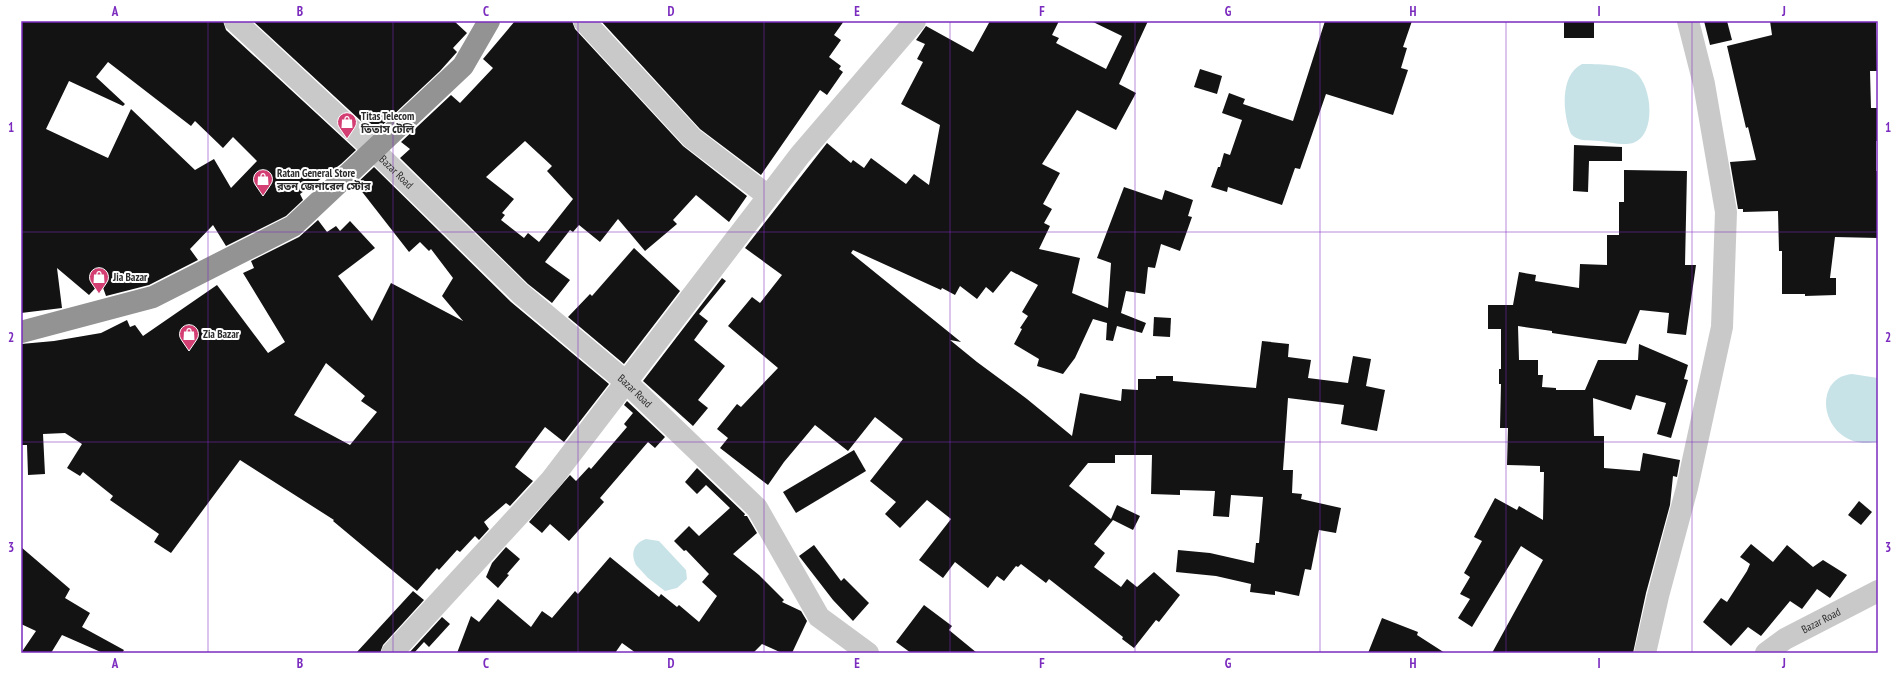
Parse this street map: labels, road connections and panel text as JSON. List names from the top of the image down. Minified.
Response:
{"streets":{"street":["Bazar Road"]},"places":{"shop":["Titas Telecom তিতাস টেলি","Ratan General Store রতন জেনারেল স্টোর","Jia Bazar","Zia Bazar"]},"grid":{"columns":["A","B","C","D","E","F","G","H","I","J"],"rows":["1","2","3"]}}
